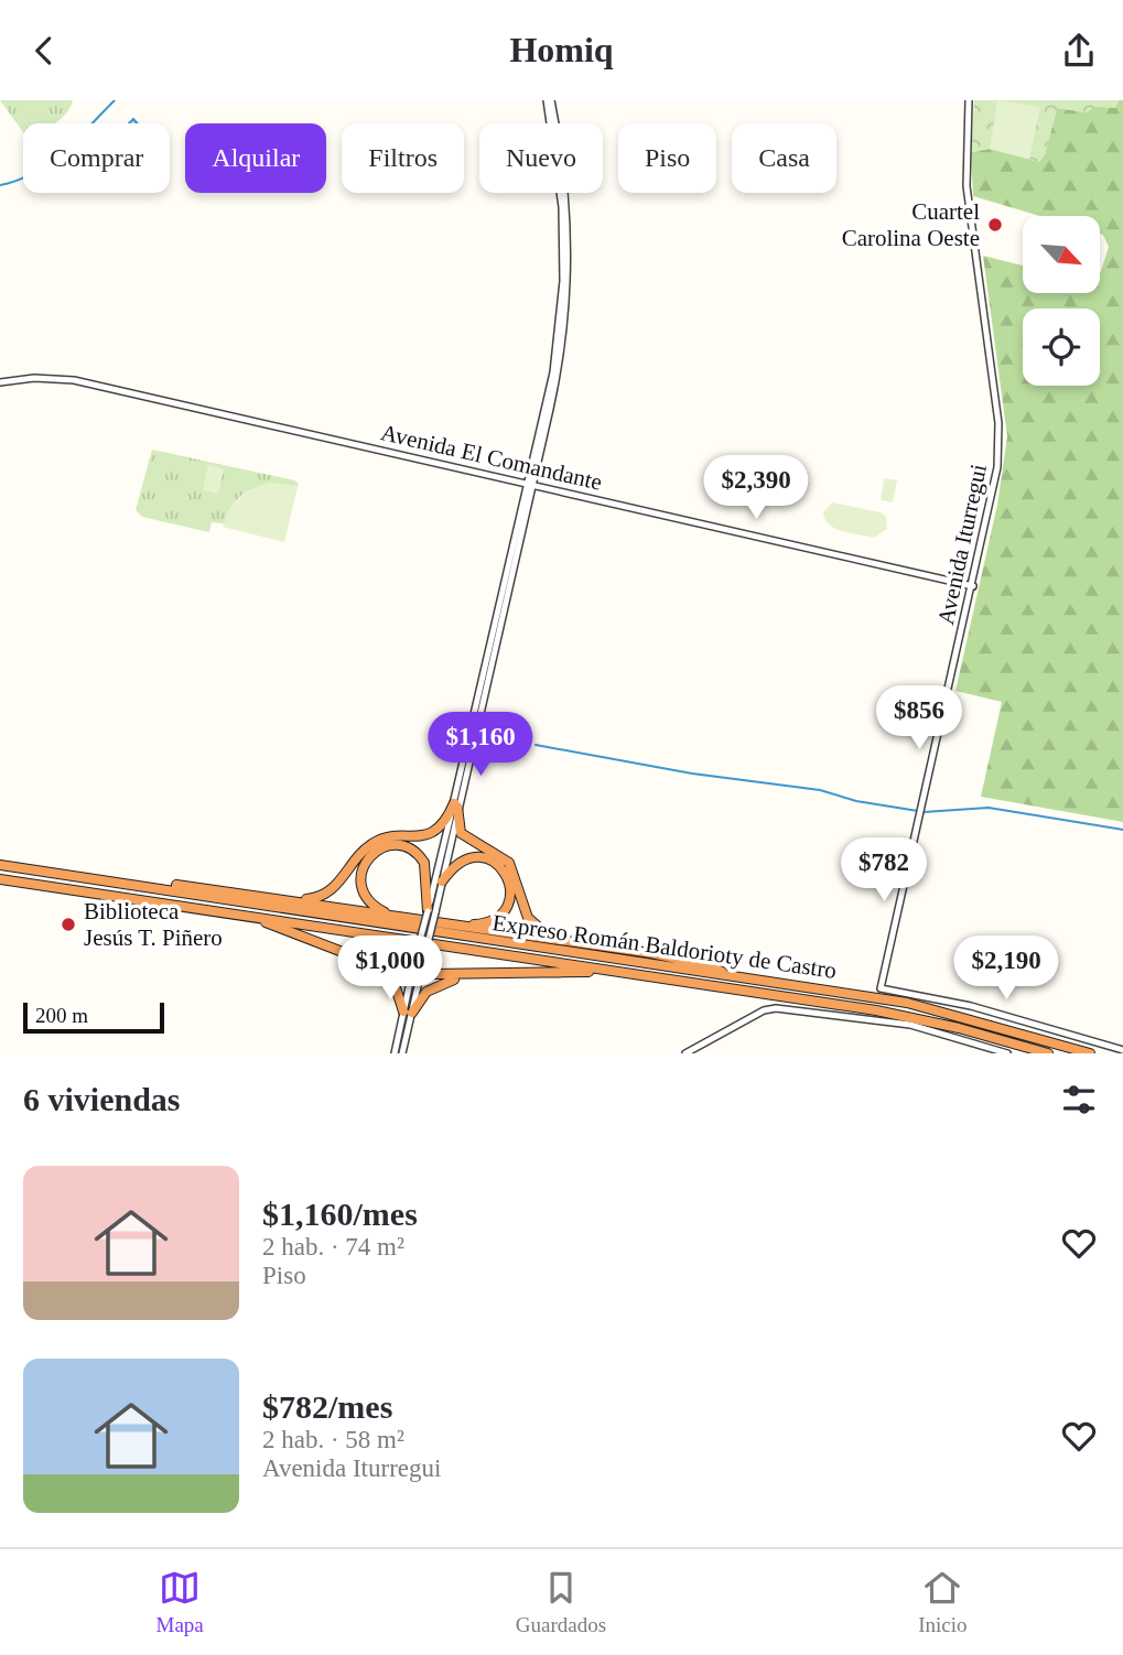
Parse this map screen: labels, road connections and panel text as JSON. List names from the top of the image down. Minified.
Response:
{"streets":{"highway":["Expreso Román Baldorioty de Castro"],"street":["Avenida El Comandante","Avenida Iturregui"]},"crossings":[["Avenida El Comandante","Avenida Iturregui"]],"places":["Cuartel Carolina Oeste","Biblioteca Jesús T. Piñero"],"scale_bar":"200 m","north":"bottom right","page":{"header":"Homiq","chip":["Comprar","Alquilar","Filtros","Nuevo","Piso","Casa"],"price":["$2,390","$856","$1,160","$782","$1,000","$2,190"],"scale":"200 m","heading":"6 viviendas","list":[{"name":"$1,160/mes","note":"2 hab. · 74 m² · Piso"},{"name":"$782/mes","note":"2 hab. · 58 m² · Avenida Iturregui"}],"tabs":["Mapa","Guardados","Inicio"]}}
